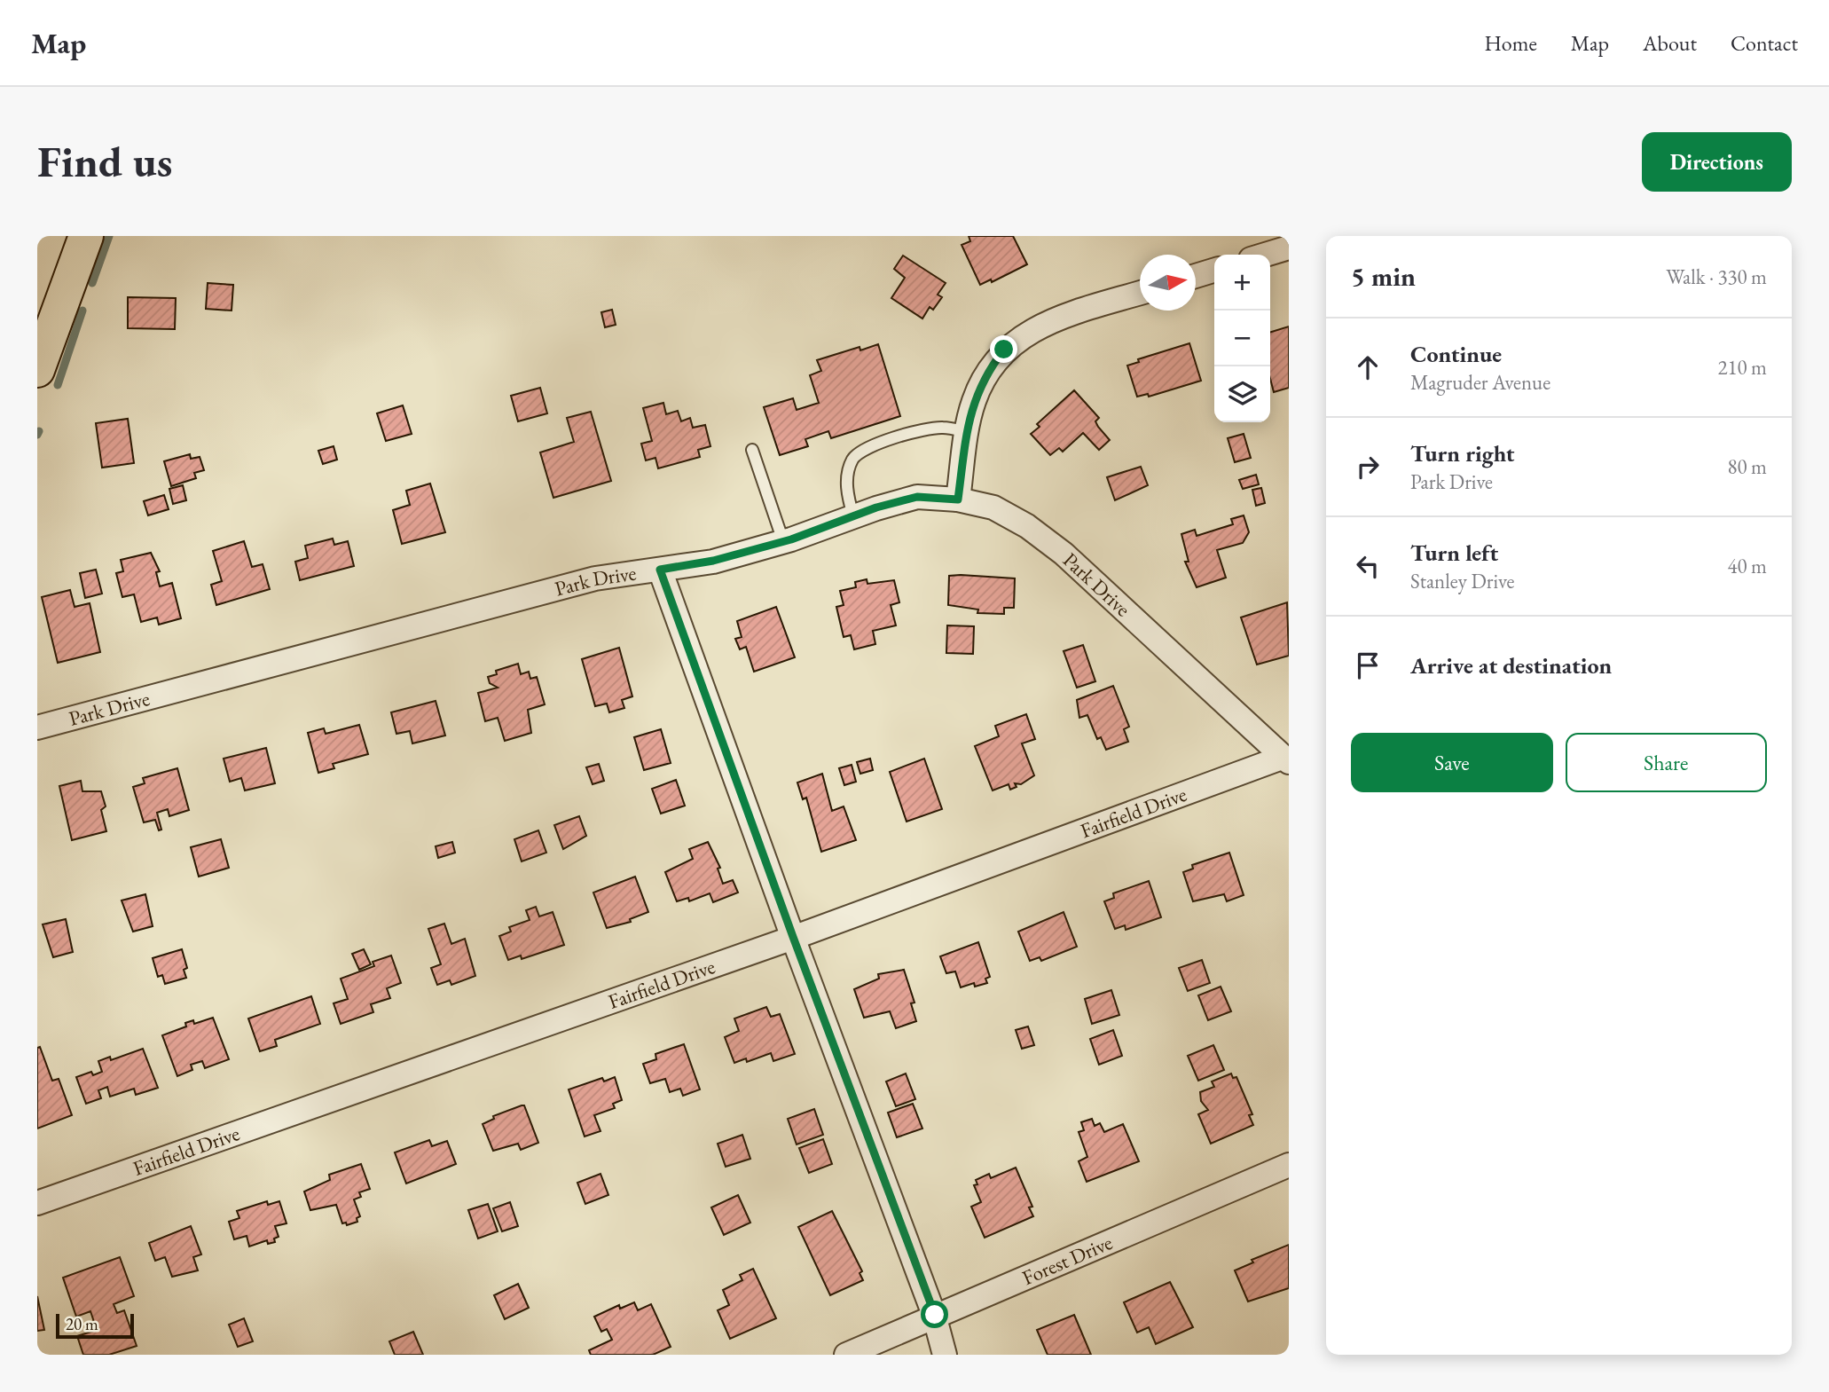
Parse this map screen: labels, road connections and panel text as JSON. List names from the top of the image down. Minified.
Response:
{"streets":{"street":["Park Drive","Fairfield Drive","Forest Drive"]},"crossings":[["Park Drive","Fairfield Drive"]],"scale_bar":"20 m","north":"right","page":{"header":"Map","nav":["Home","Map","About","Contact"],"buttons":["Directions",["Save","Share"]],"title":"Find us","heading":["5 min","Walk · 330 m"],"map_buttons":["+","−"],"list":[["Continue","Magruder Avenue","210 m"],["Turn right","Park Drive","80 m"],["Turn left","Stanley Drive","40 m"],"Arrive at destination"],"scale":"20 m"}}
